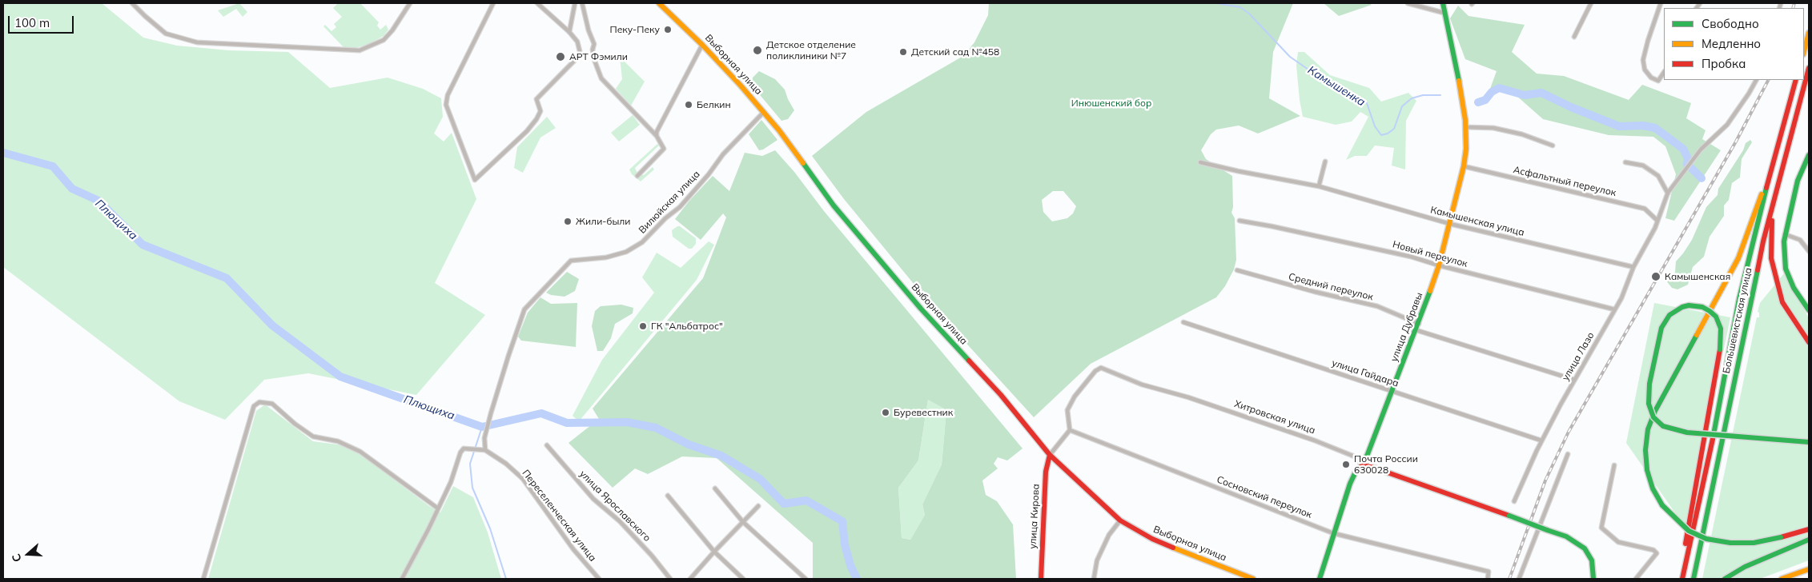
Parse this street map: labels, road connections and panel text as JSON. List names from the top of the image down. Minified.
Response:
{"streets":{"main road":["Выборная улица","Большевистская улица","улица Дубравы","Хитровская улица","улица Кирова"],"street":["Асфальтный переулок","Вилюйская улица","Камышенская улица","Новый переулок","Средний переулок","улица Лазо","улица Гайдара","Сосновский переулок","улица Ярославского","Переселенческая улица"]},"crossings":[["Выборная улица","Вилюйская улица"],["Выборная улица","улица Кирова"],["Асфальтный переулок","улица Дубравы"],["Асфальтный переулок","улица Лазо"],["Вилюйская улица","Переселенческая улица"],["Камышенская улица","улица Дубравы"],["Камышенская улица","улица Лазо"],["Новый переулок","улица Дубравы"],["Новый переулок","улица Лазо"],["Средний переулок","улица Дубравы"],["улица Дубравы","улица Гайдара"],["улица Дубравы","Хитровская улица"],["улица Дубравы","Сосновский переулок"],["улица Лазо","улица Гайдара"],["Хитровская улица","Сосновский переулок"]],"water":["Камышенка","Плющиха"],"parks":["Инюшенский бор"],"places":["Пеку-Пеку","Детское отделение поликлиники №7","Детский сад №458","АРТ Фэмили","Белкин","Жили-были","Камышенская","ГК \"Альбатрос\"","Буревестник","Почта России 630028"],"legend":["Свободно","Медленно","Пробка"],"scale_bar":"100 m","north":"left"}
